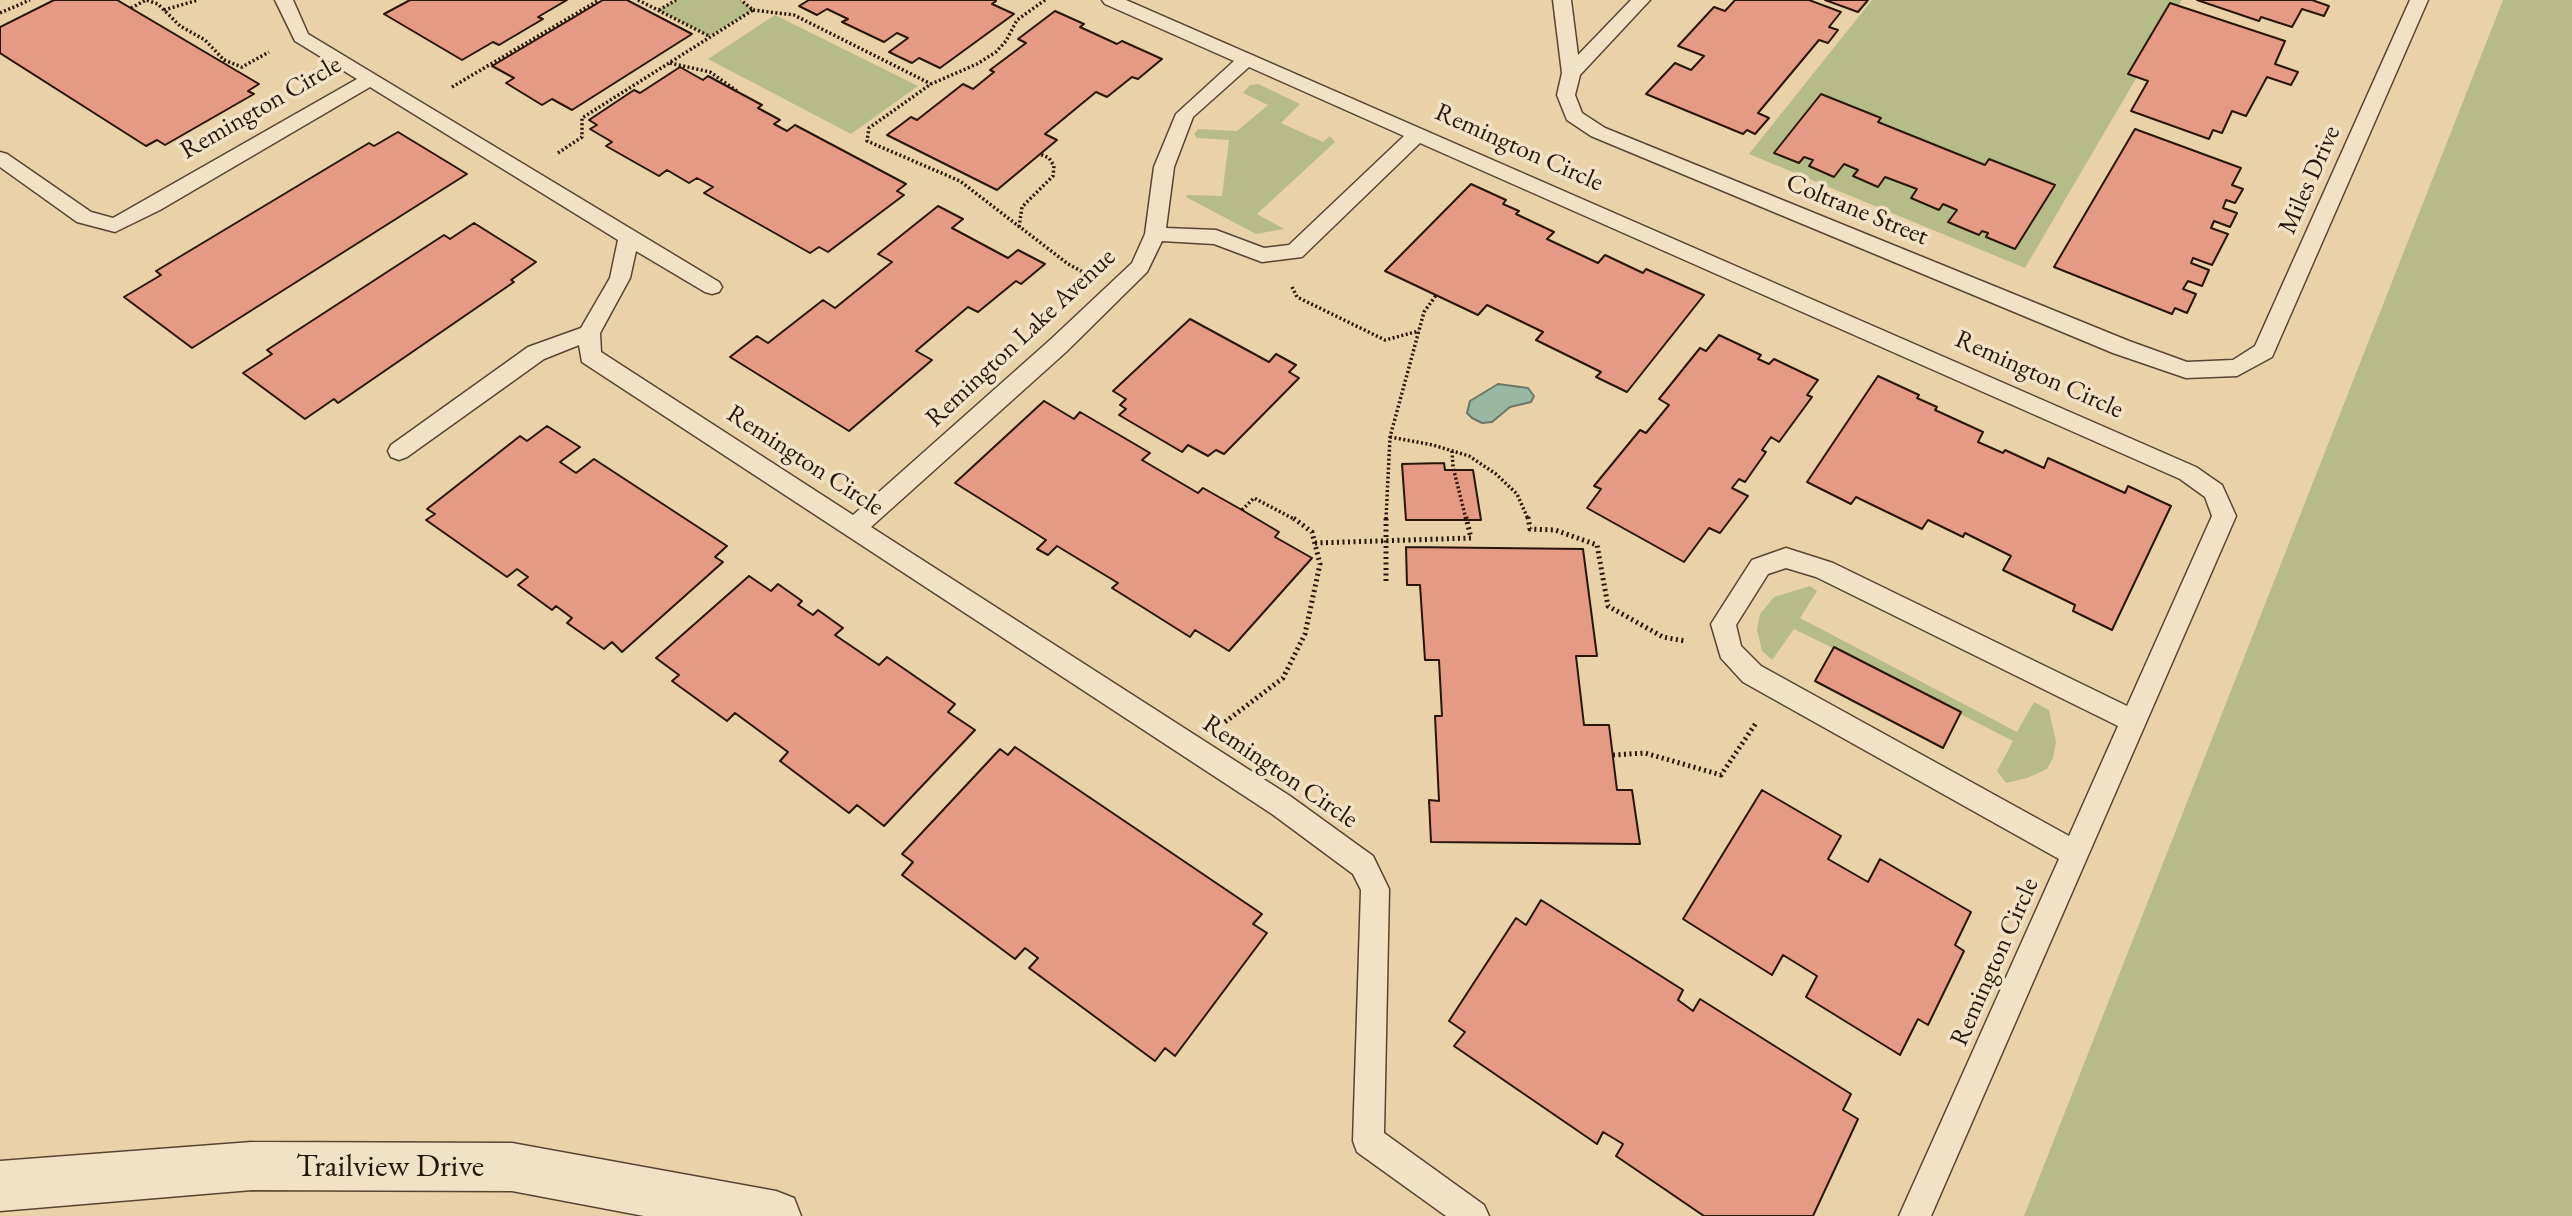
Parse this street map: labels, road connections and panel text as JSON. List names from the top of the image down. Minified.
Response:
{"streets":{"street":["Trailview Drive"],"lane":["Remington Circle","Miles Drive","Coltrane Street","Remington Lake Avenue"]},"crossings":[["Remington Circle","Remington Lake Avenue"],["Miles Drive","Coltrane Street"]]}
